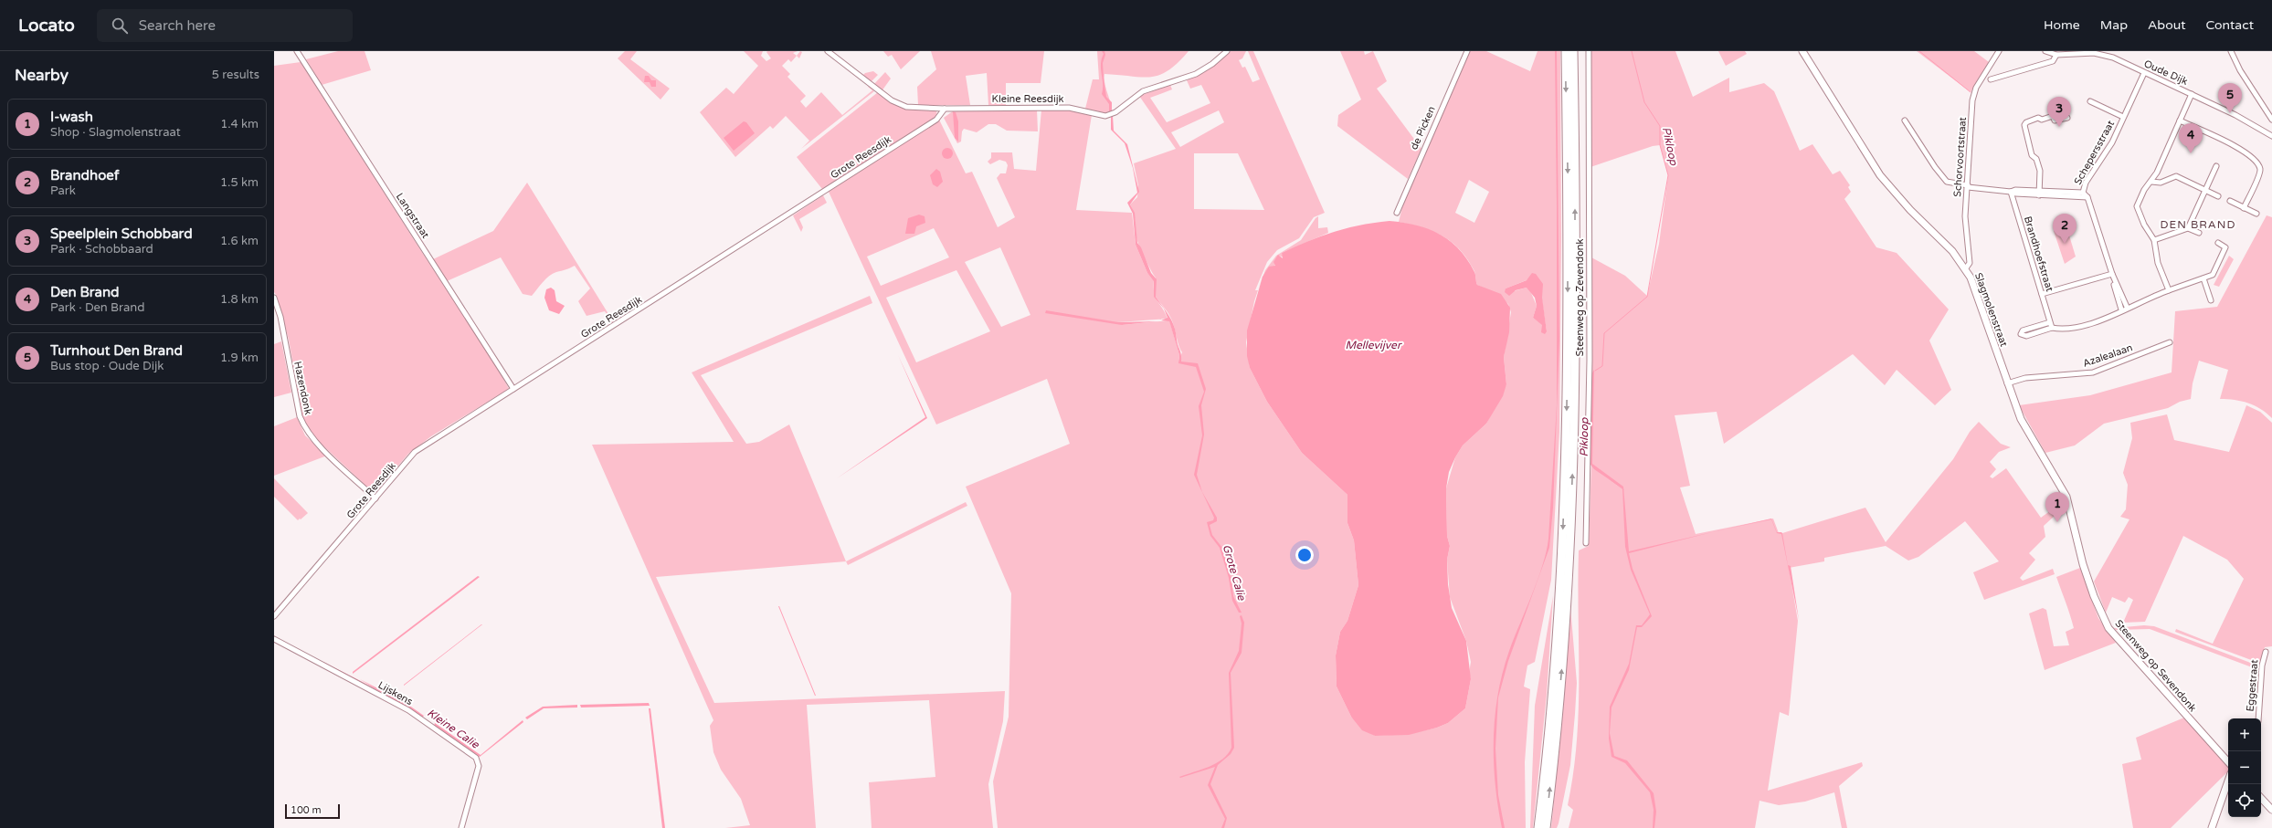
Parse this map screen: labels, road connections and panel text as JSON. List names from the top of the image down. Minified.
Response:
{"streets":{"street":["Oude Dijk","Kleine Reesdijk","de Picken","Schepersstraat","Grote Reesdijk","Schorvoortstraat","Langstraat","Brandhoefstraat","Steenweg op Zevendonk","Slagmolenstraat","Azalealaan","Hazendonk","Steenweg op Sevendonk","Eggestraat","Lijskens"]},"crossings":[["Oude Dijk","Schepersstraat"],["Kleine Reesdijk","Grote Reesdijk"],["Grote Reesdijk","Langstraat"],["Grote Reesdijk","Hazendonk"],["Schorvoortstraat","Slagmolenstraat"],["Slagmolenstraat","Azalealaan"],["Slagmolenstraat","Steenweg op Sevendonk"]],"districts":["DEN BRAND"],"water":["Pikloop","Mellevijver","Grote Calie","Kleine Calie"],"scale_bar":"100 m","page":{"header":"Locato","search":"Search here","nav":["Home","Map","About","Contact"],"heading":["Nearby","5 results"],"pins":["5","3","4","2","1"],"list":[{"mark":"1","name":"I-wash","note":"Shop · Slagmolenstraat","value":"1.4 km"},{"mark":"2","name":"Brandhoef","note":"Park","value":"1.5 km"},{"mark":"3","name":"Speelplein Schobbard","note":"Park · Schobbaard","value":"1.6 km"},{"mark":"4","name":"Den Brand","note":"Park · Den Brand","value":"1.8 km"},{"mark":"5","name":"Turnhout Den Brand","note":"Bus stop · Oude Dijk","value":"1.9 km"}],"map_buttons":["+","−"],"scale":"100 m"}}
